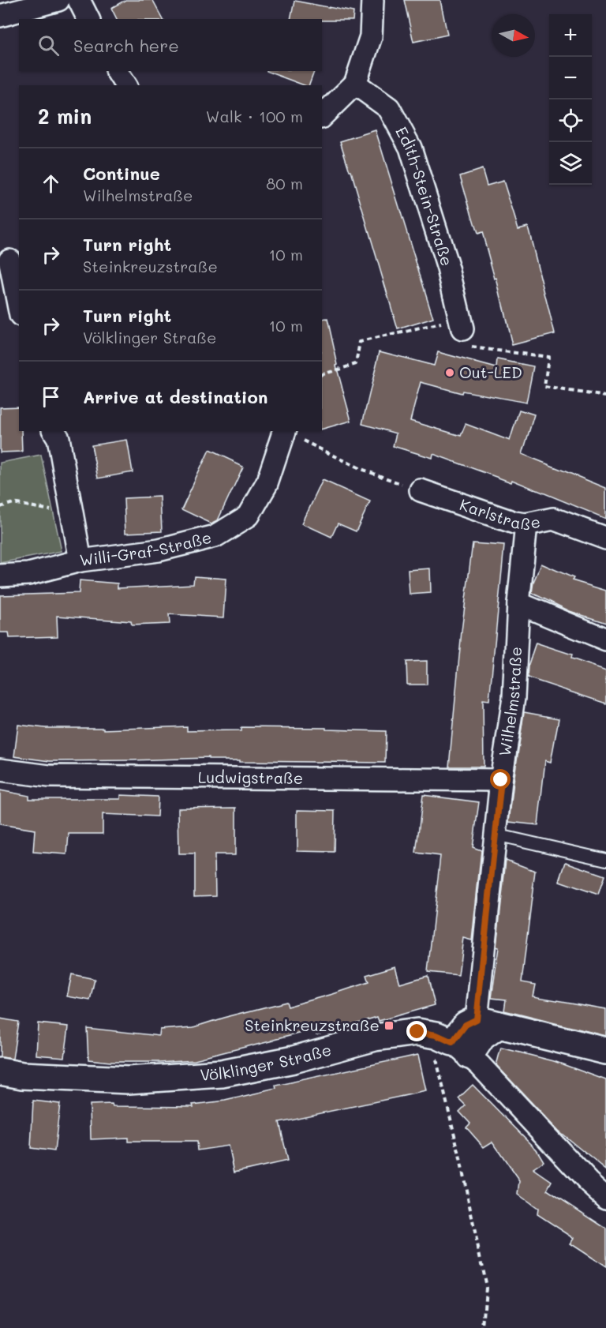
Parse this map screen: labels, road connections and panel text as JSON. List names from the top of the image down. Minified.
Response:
{"streets":{"street":["Edith-Stein-Straße","Karlstraße","Willi-Graf-Straße","Wilhelmstraße","Ludwigstraße","Völklinger Straße"]},"crossings":[["Karlstraße","Wilhelmstraße"],["Wilhelmstraße","Ludwigstraße"]],"places":{"other":["Out-LED"],"transit":["Steinkreuzstraße"]},"north":"right","page":{"map_buttons":["+","−"],"search":"Search here","heading":["2 min","Walk · 100 m"],"list":[["Continue","Wilhelmstraße","80 m"],["Turn right","Steinkreuzstraße","10 m"],["Turn right","Völklinger Straße","10 m"],"Arrive at destination"]}}
